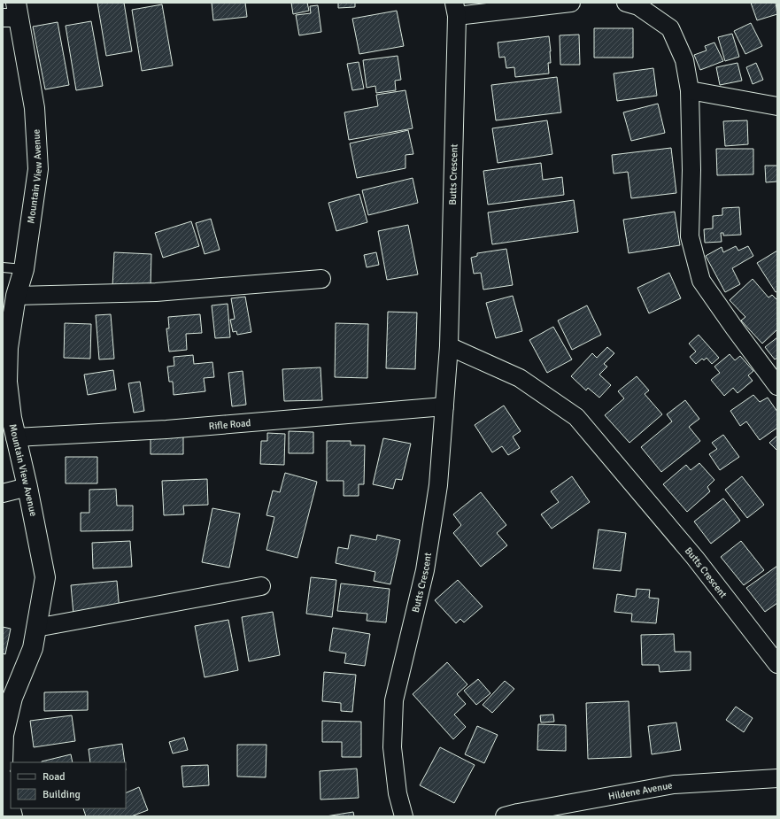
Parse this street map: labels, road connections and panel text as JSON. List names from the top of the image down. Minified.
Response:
{"streets":{"main road":["Mountain View Avenue"],"street":["Butts Crescent","Rifle Road","Hildene Avenue"]},"crossings":[["Butts Crescent","Rifle Road"],["Mountain View Avenue","Rifle Road"]],"legend":["Road","Building"]}
